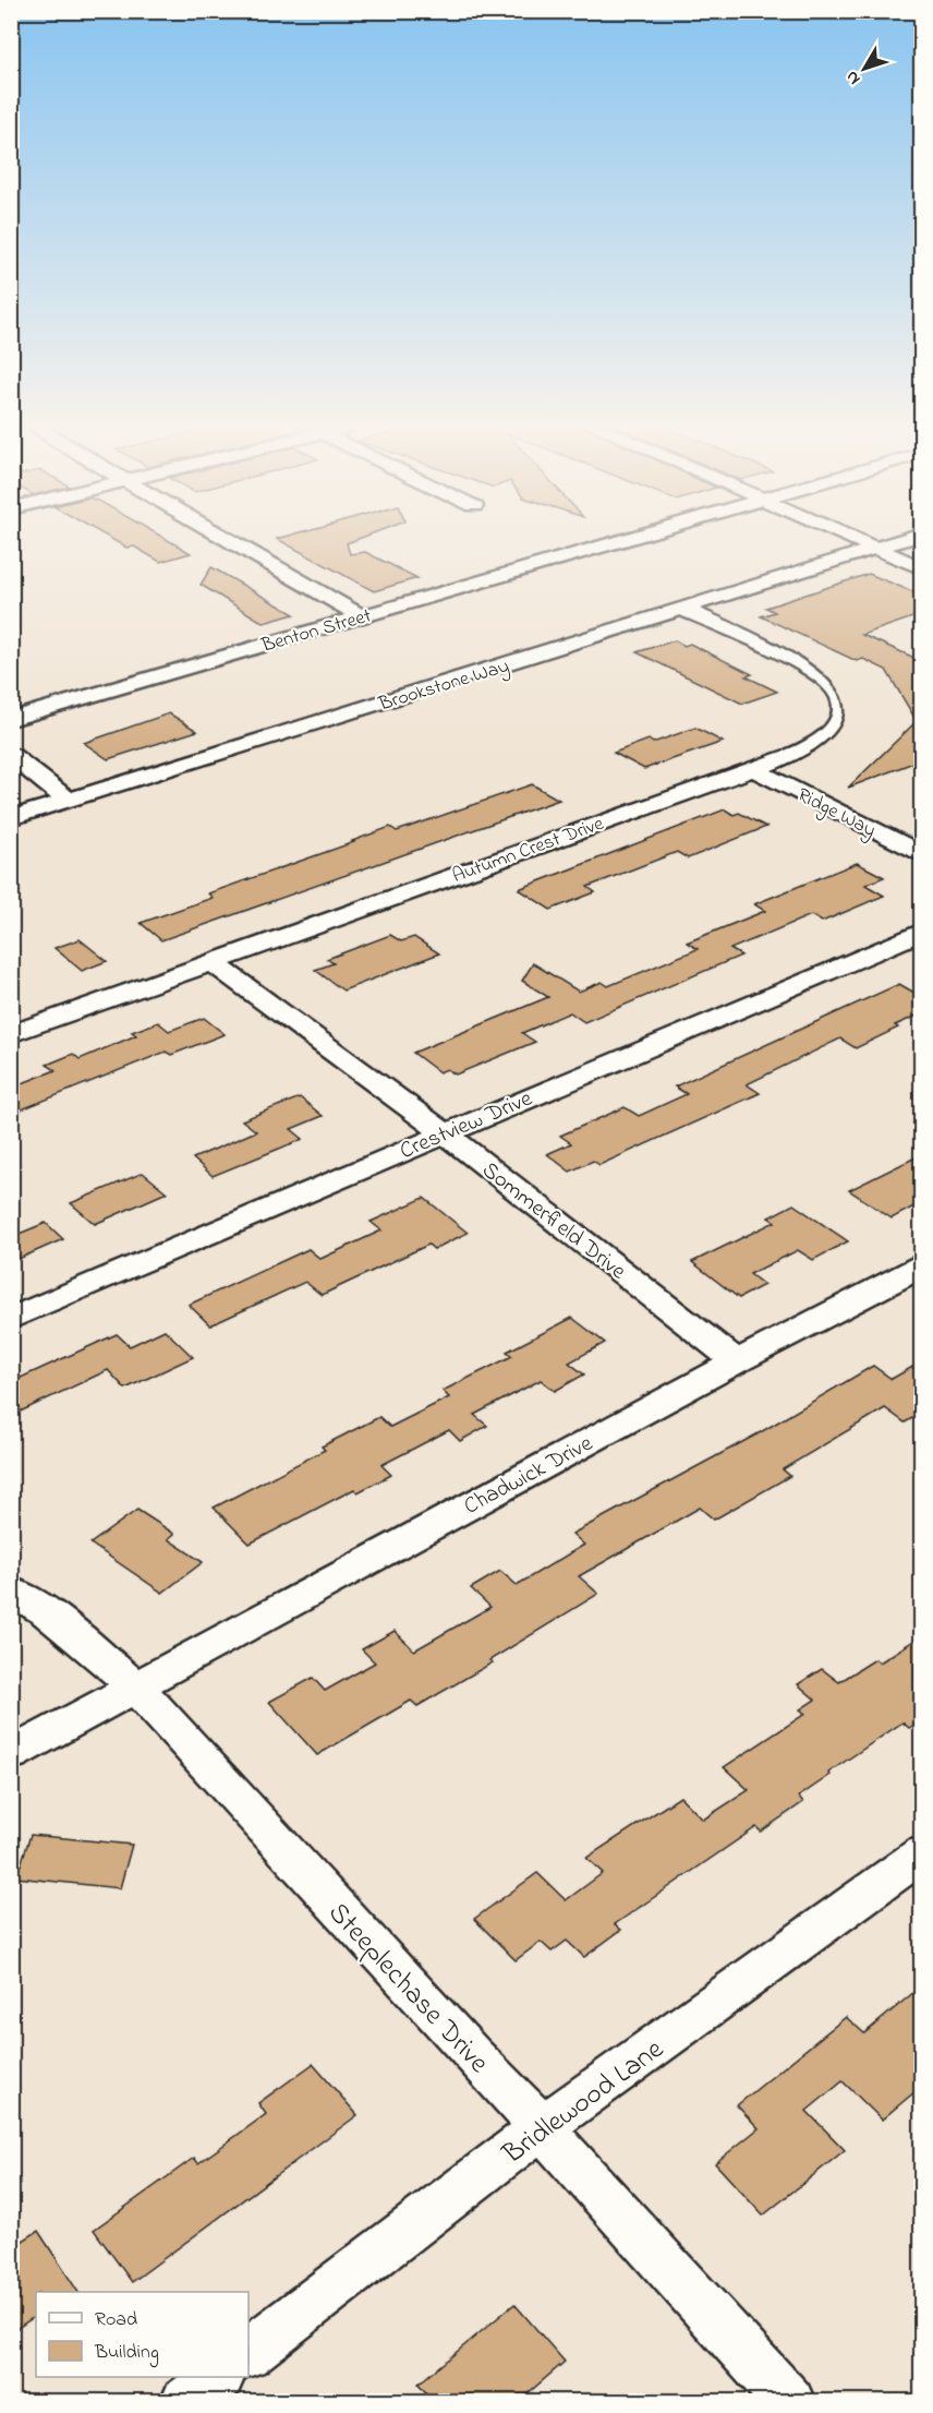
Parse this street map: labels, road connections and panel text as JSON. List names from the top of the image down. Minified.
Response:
{"streets":{"street":["Benton Street","Brookstone Way","Ridge Way","Autumn Crest Drive","Crestview Drive","Sommerfield Drive","Chadwick Drive","Steeplechase Drive","Bridlewood Lane"]},"crossings":[["Brookstone Way","Autumn Crest Drive"],["Ridge Way","Autumn Crest Drive"],["Autumn Crest Drive","Sommerfield Drive"],["Crestview Drive","Sommerfield Drive"],["Sommerfield Drive","Chadwick Drive"],["Chadwick Drive","Steeplechase Drive"],["Steeplechase Drive","Bridlewood Lane"]],"legend":["Road","Building"],"north":"bottom left"}
